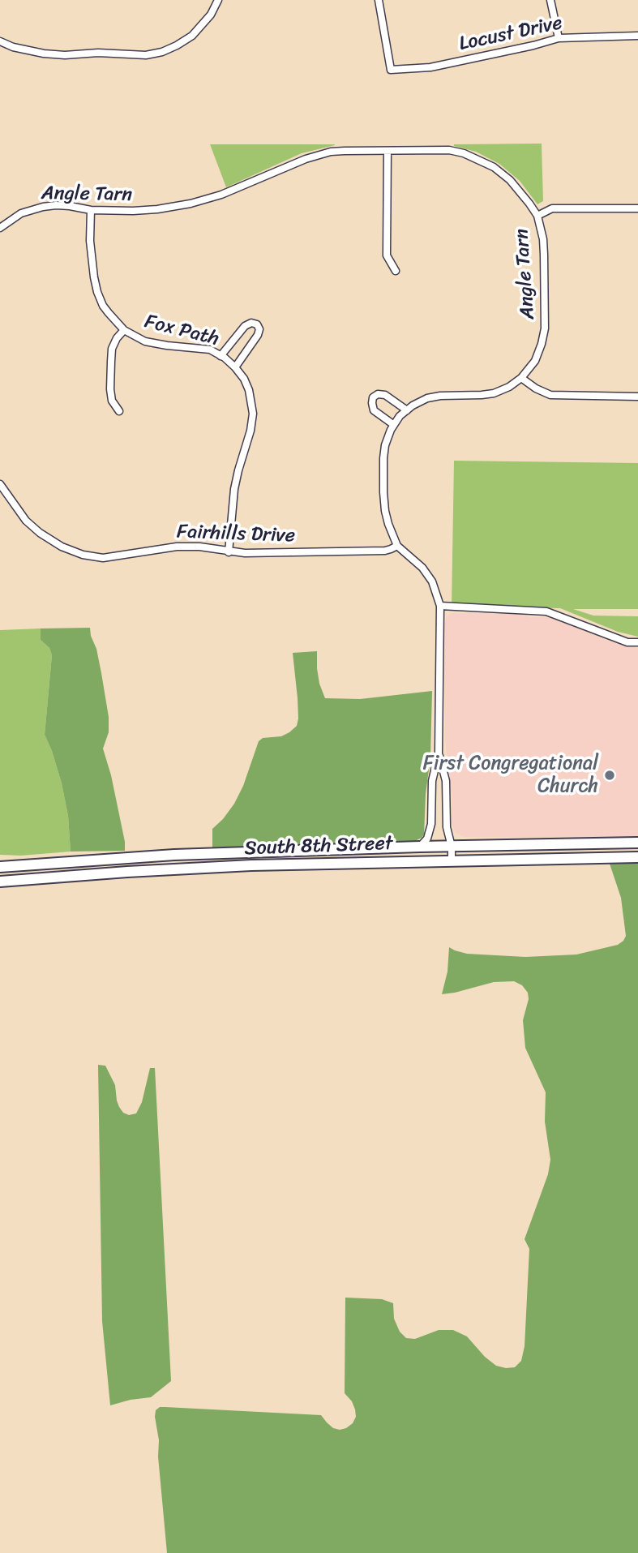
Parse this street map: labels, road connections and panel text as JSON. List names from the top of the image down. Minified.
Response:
{"streets":{"main road":["South 8th Street"],"street":["Locust Drive","Angle Tarn","Fox Path","Fairhills Drive"]},"crossings":[["Angle Tarn","Fox Path"],["Angle Tarn","Fairhills Drive"],["Angle Tarn","South 8th Street"],["Fox Path","Fairhills Drive"]],"places":["First Congregational Church"]}
